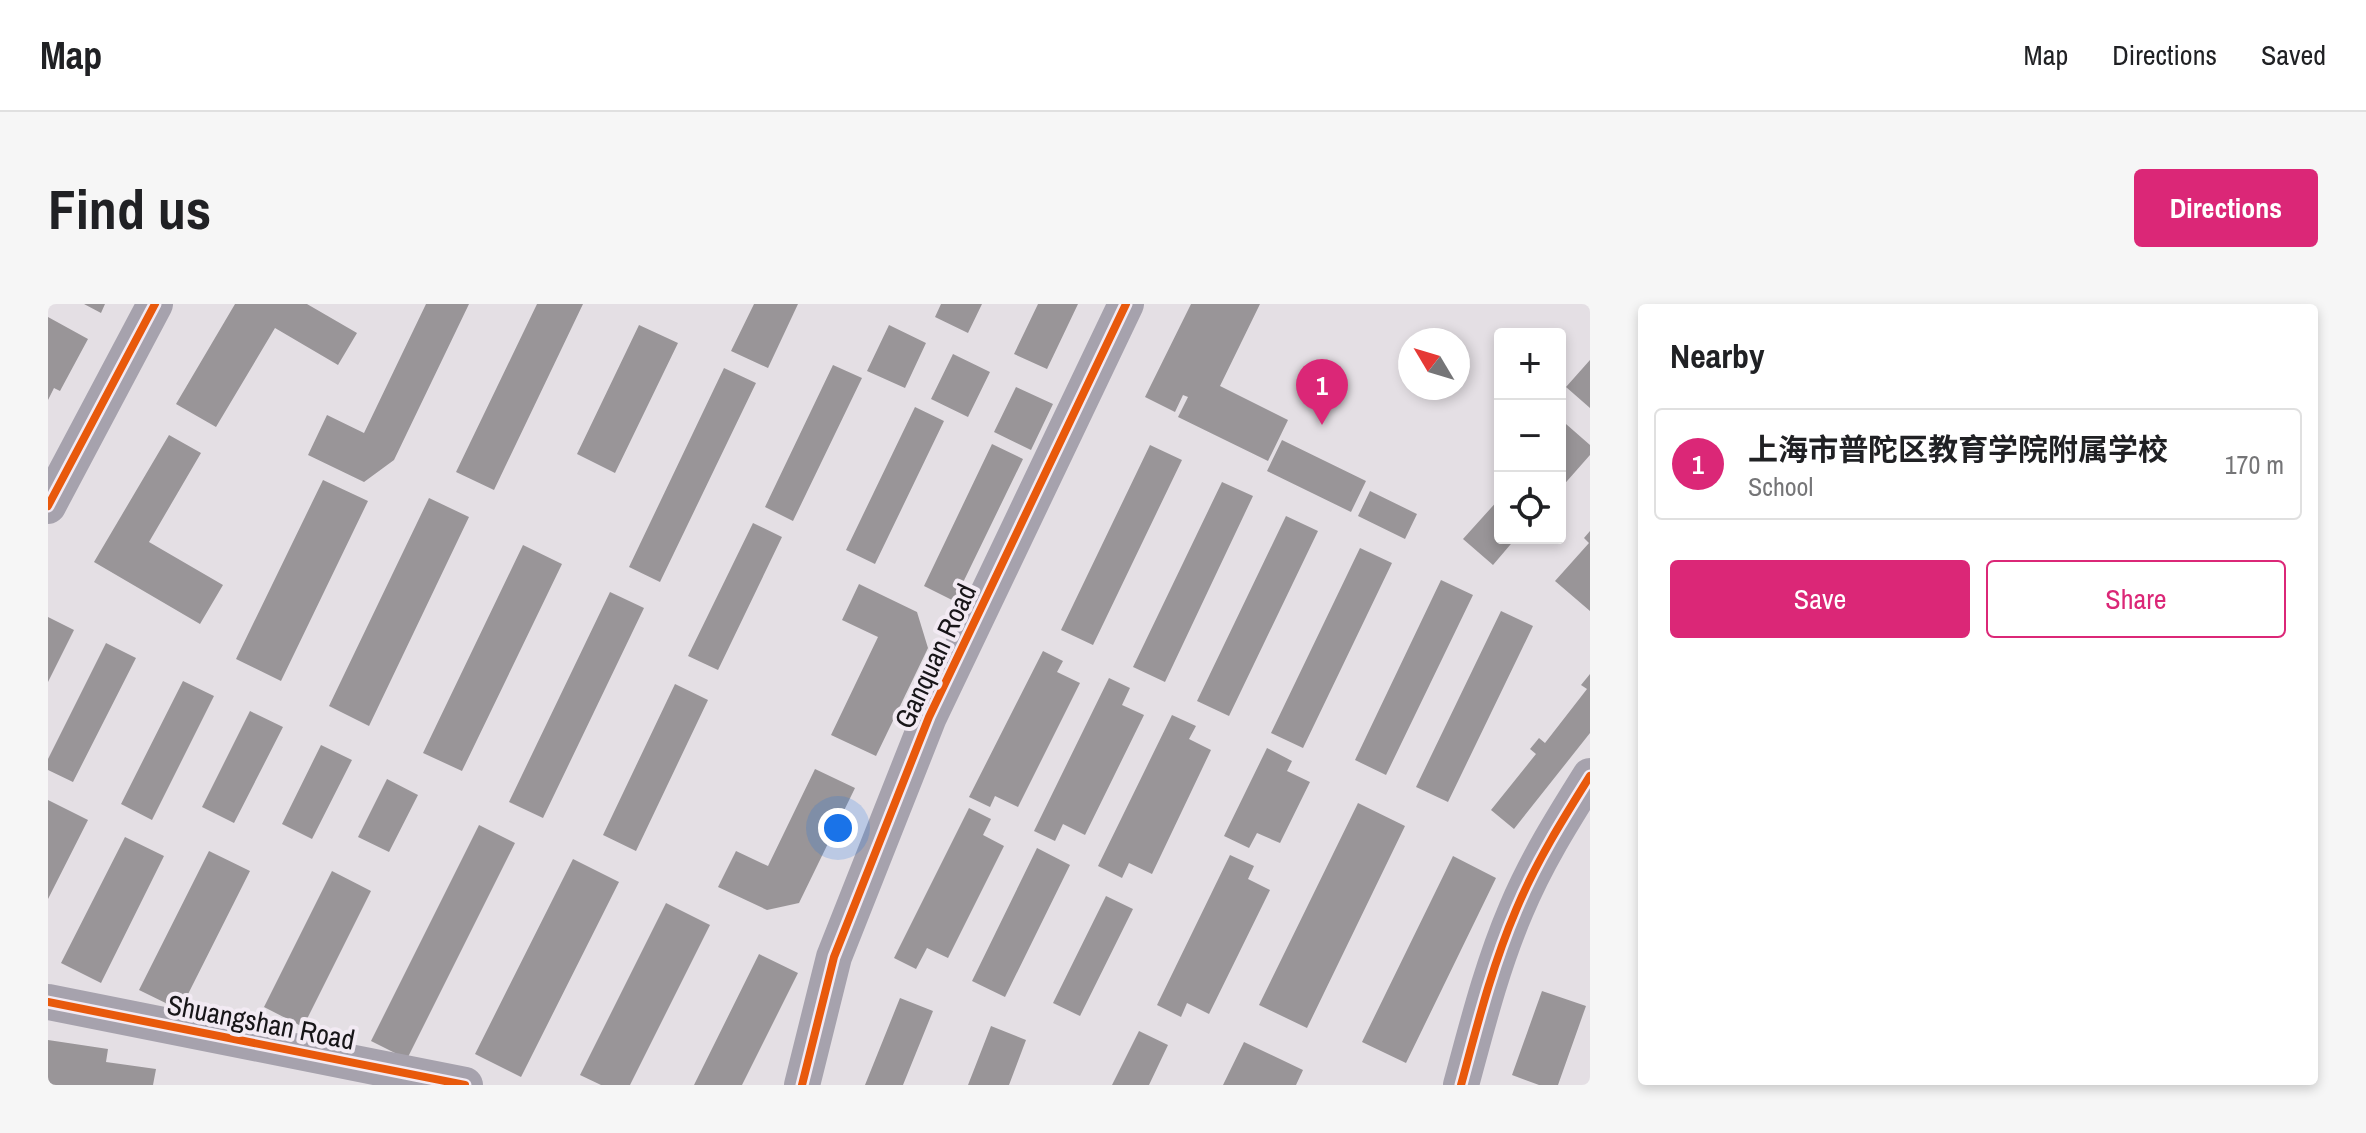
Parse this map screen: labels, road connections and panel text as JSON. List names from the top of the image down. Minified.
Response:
{"streets":{"street":["Ganquan Road","Shuangshan Road"]},"north":"top left","page":{"header":"Map","nav":["Map","Directions","Saved"],"buttons":["Directions",["Save","Share"]],"title":"Find us","heading":"Nearby","map_buttons":["+","−"],"pins":"1","list":[{"mark":"1","name":"上海市普陀区教育学院附属学校","note":"School","value":"170 m"}]}}
